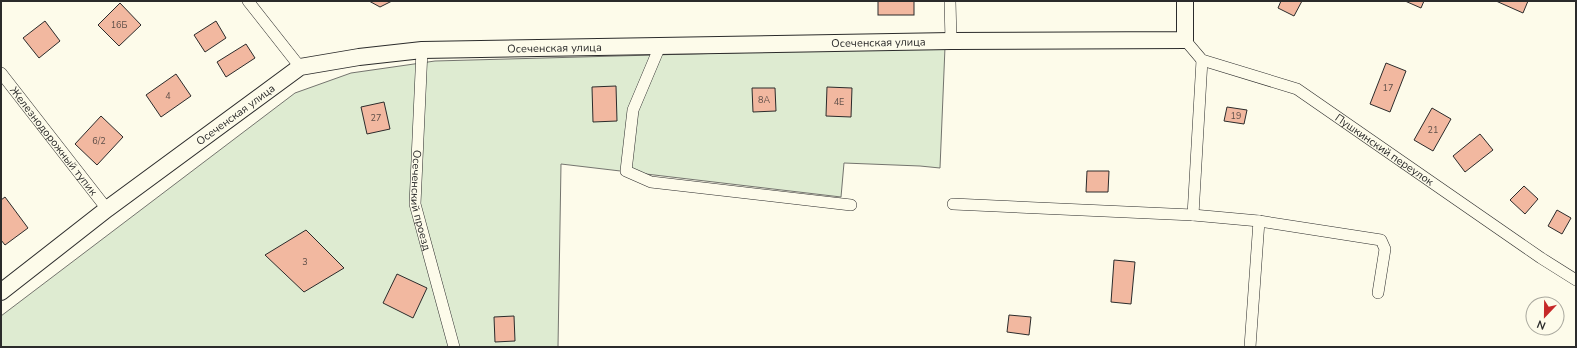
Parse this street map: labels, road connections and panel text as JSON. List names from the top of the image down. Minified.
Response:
{"streets":{"street":["Осеченская улица","Железнодорожный тупик","Пушкинский переулок","Осеченский проезд"]},"crossings":[["Осеченская улица","Железнодорожный тупик"],["Осеченская улица","Осеченский проезд"]],"house_numbers":["16Б","17","4","8А","4Е","19","27","21","6/2","3"],"north":"bottom"}
